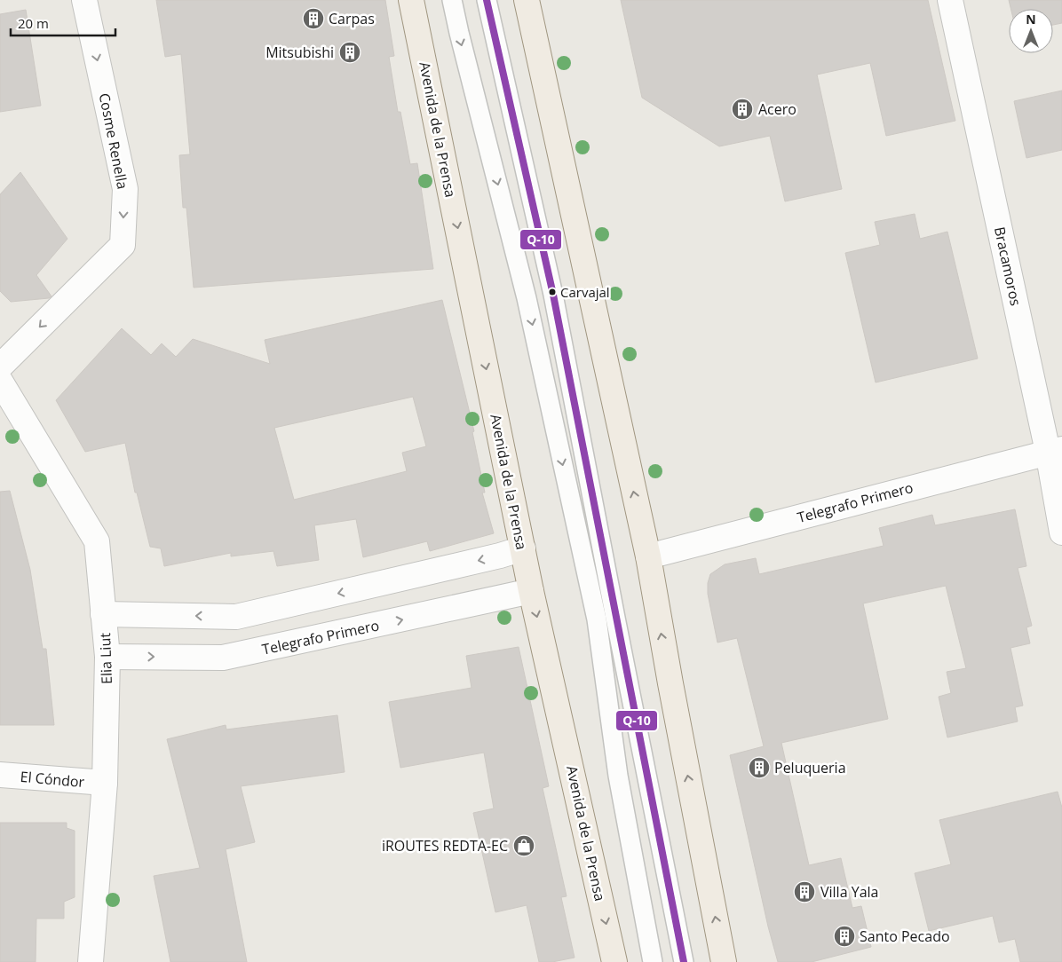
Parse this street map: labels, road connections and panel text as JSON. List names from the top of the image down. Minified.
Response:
{"streets":{"main road":["Avenida de la Prensa"],"street":["Cosme Renella","Bracamoros","Telegrafo Primero","Elia Liut","El Cóndor"]},"crossings":[["Avenida de la Prensa","Telegrafo Primero"],["Bracamoros","Telegrafo Primero"],["Telegrafo Primero","Elia Liut"],["Elia Liut","El Cóndor"]],"one_way":["Cosme Renella"],"places":{"building":["Carpas","Mitsubishi","Acero","Peluqueria","Villa Yala","Santo Pecado"],"other":["Carvajal"],"shop":["iROUTES REDTA-EC"]},"lines":["transit line Q-10"],"scale_bar":"20 m","north":"top"}
